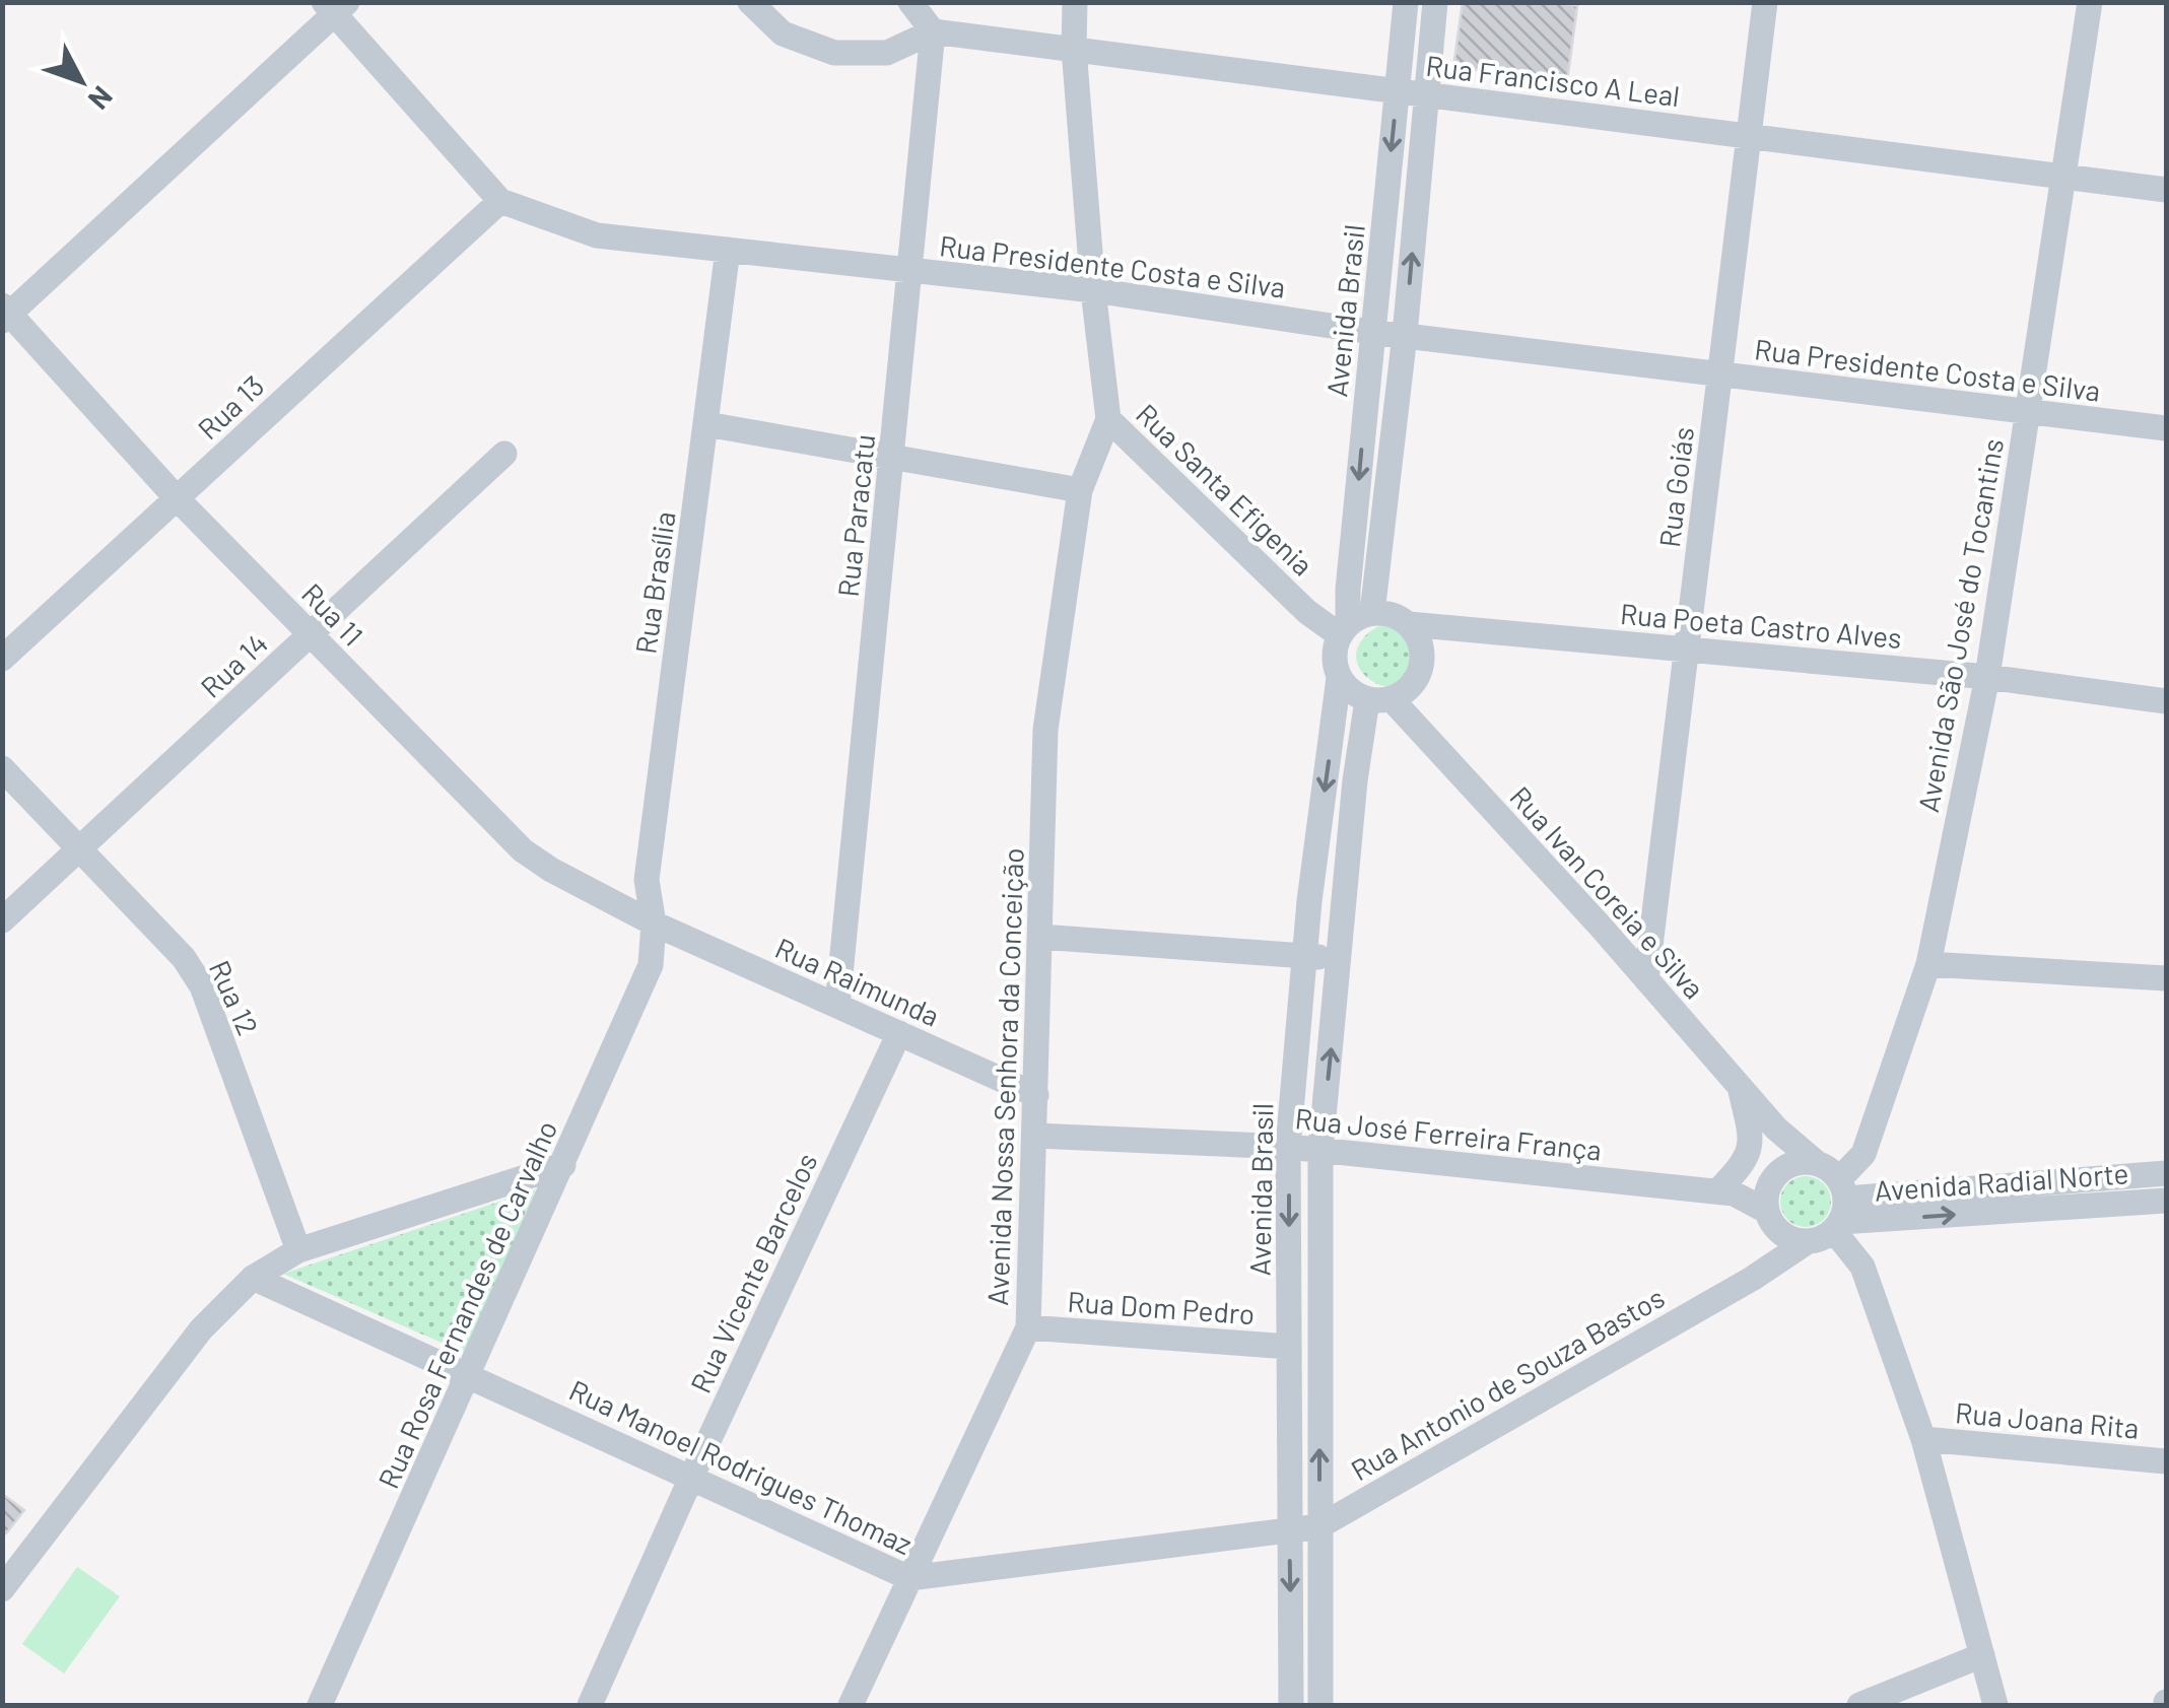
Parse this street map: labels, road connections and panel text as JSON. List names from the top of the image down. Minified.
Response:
{"streets":{"street":["Rua Francisco A Leal","Rua Presidente Costa e Silva","Avenida Brasil","Rua 13","Rua Goiás","Rua Santa Efigenia","Rua Paracatu","Rua Brasília","Rua 11","Rua Poeta Castro Alves","Avenida São José do Tocantins","Rua 14","Rua Ivan Coreia e Silva","Rua Raimunda","Rua 12","Avenida Nossa Senhora da Conceição","Rua José Ferreira França","Avenida Radial Norte","Rua Vicente Barcelos","Rua Rosa Fernandes de Carvalho","Rua Dom Pedro","Rua Antonio de Souza Bastos","Rua Joana Rita","Rua Manoel Rodrigues Thomaz"]},"crossings":[["Rua Francisco A Leal","Avenida Brasil"],["Rua Francisco A Leal","Rua Goiás"],["Rua Francisco A Leal","Rua Santa Efigenia"],["Rua Francisco A Leal","Rua Paracatu"],["Rua Francisco A Leal","Avenida São José do Tocantins"],["Rua Presidente Costa e Silva","Avenida Brasil"],["Rua Presidente Costa e Silva","Rua 13"],["Rua Presidente Costa e Silva","Rua Goiás"],["Rua Presidente Costa e Silva","Rua Santa Efigenia"],["Rua Presidente Costa e Silva","Rua Paracatu"],["Rua Presidente Costa e Silva","Rua Brasília"],["Rua Presidente Costa e Silva","Avenida São José do Tocantins"],["Avenida Brasil","Rua Santa Efigenia"],["Avenida Brasil","Rua Poeta Castro Alves"],["Avenida Brasil","Rua Ivan Coreia e Silva"],["Avenida Brasil","Rua José Ferreira França"],["Avenida Brasil","Rua Dom Pedro"],["Avenida Brasil","Rua Antonio de Souza Bastos"],["Avenida Brasil","Rua Manoel Rodrigues Thomaz"],["Rua 13","Rua 11"],["Rua Goiás","Rua Poeta Castro Alves"],["Rua Goiás","Rua Ivan Coreia e Silva"],["Rua Santa Efigenia","Rua Poeta Castro Alves"],["Rua Santa Efigenia","Rua Ivan Coreia e Silva"],["Rua Santa Efigenia","Avenida Nossa Senhora da Conceição"],["Rua Paracatu","Rua Raimunda"],["Rua Brasília","Rua 11"],["Rua Brasília","Rua Raimunda"],["Rua Brasília","Rua Rosa Fernandes de Carvalho"],["Rua 11","Rua 14"],["Rua 11","Rua Raimunda"],["Rua 11","Rua Rosa Fernandes de Carvalho"],["Rua Poeta Castro Alves","Avenida São José do Tocantins"],["Rua Poeta Castro Alves","Rua Ivan Coreia e Silva"],["Avenida São José do Tocantins","Rua Ivan Coreia e Silva"],["Avenida São José do Tocantins","Rua José Ferreira França"],["Avenida São José do Tocantins","Avenida Radial Norte"],["Avenida São José do Tocantins","Rua Antonio de Souza Bastos"],["Rua 14","Rua 12"],["Rua Ivan Coreia e Silva","Rua José Ferreira França"],["Rua Ivan Coreia e Silva","Avenida Radial Norte"],["Rua Ivan Coreia e Silva","Rua Antonio de Souza Bastos"],["Rua Raimunda","Avenida Nossa Senhora da Conceição"],["Rua Raimunda","Rua Vicente Barcelos"],["Rua Raimunda","Rua Rosa Fernandes de Carvalho"],["Avenida Nossa Senhora da Conceição","Rua José Ferreira França"],["Avenida Nossa Senhora da Conceição","Rua Dom Pedro"],["Avenida Nossa Senhora da Conceição","Rua Manoel Rodrigues Thomaz"],["Rua José Ferreira França","Avenida Radial Norte"],["Rua José Ferreira França","Rua Antonio de Souza Bastos"],["Avenida Radial Norte","Rua Antonio de Souza Bastos"],["Rua Vicente Barcelos","Rua Manoel Rodrigues Thomaz"],["Rua Rosa Fernandes de Carvalho","Rua Manoel Rodrigues Thomaz"],["Rua Antonio de Souza Bastos","Rua Manoel Rodrigues Thomaz"]],"north":"bottom right"}
